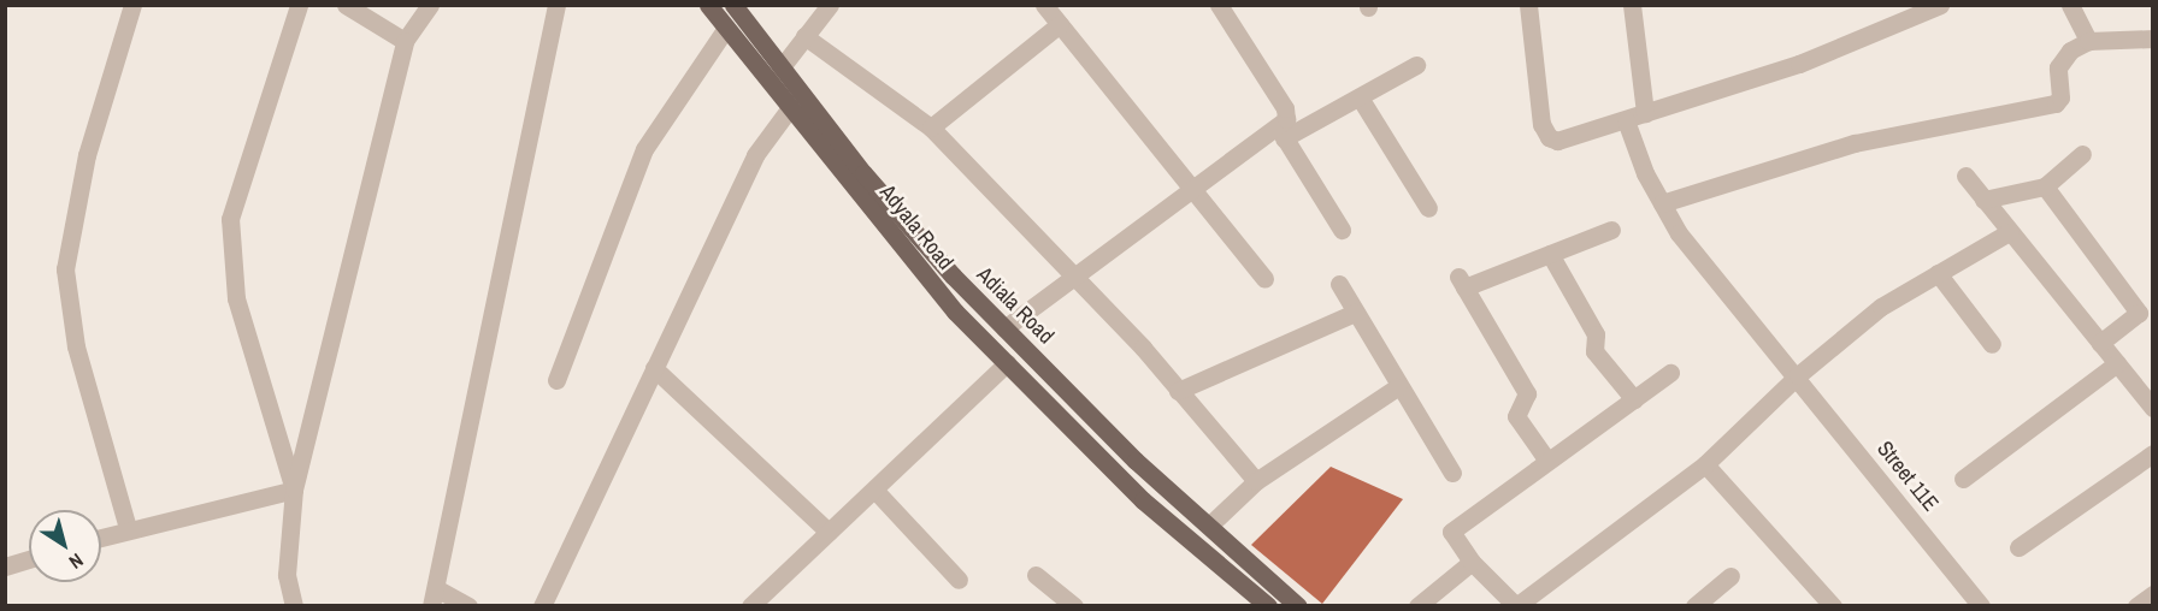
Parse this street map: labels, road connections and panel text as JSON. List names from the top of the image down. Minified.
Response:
{"streets":{"main road":["Adyala Road","Adiala Road"],"street":["Street 11E"]},"north":"bottom right"}
